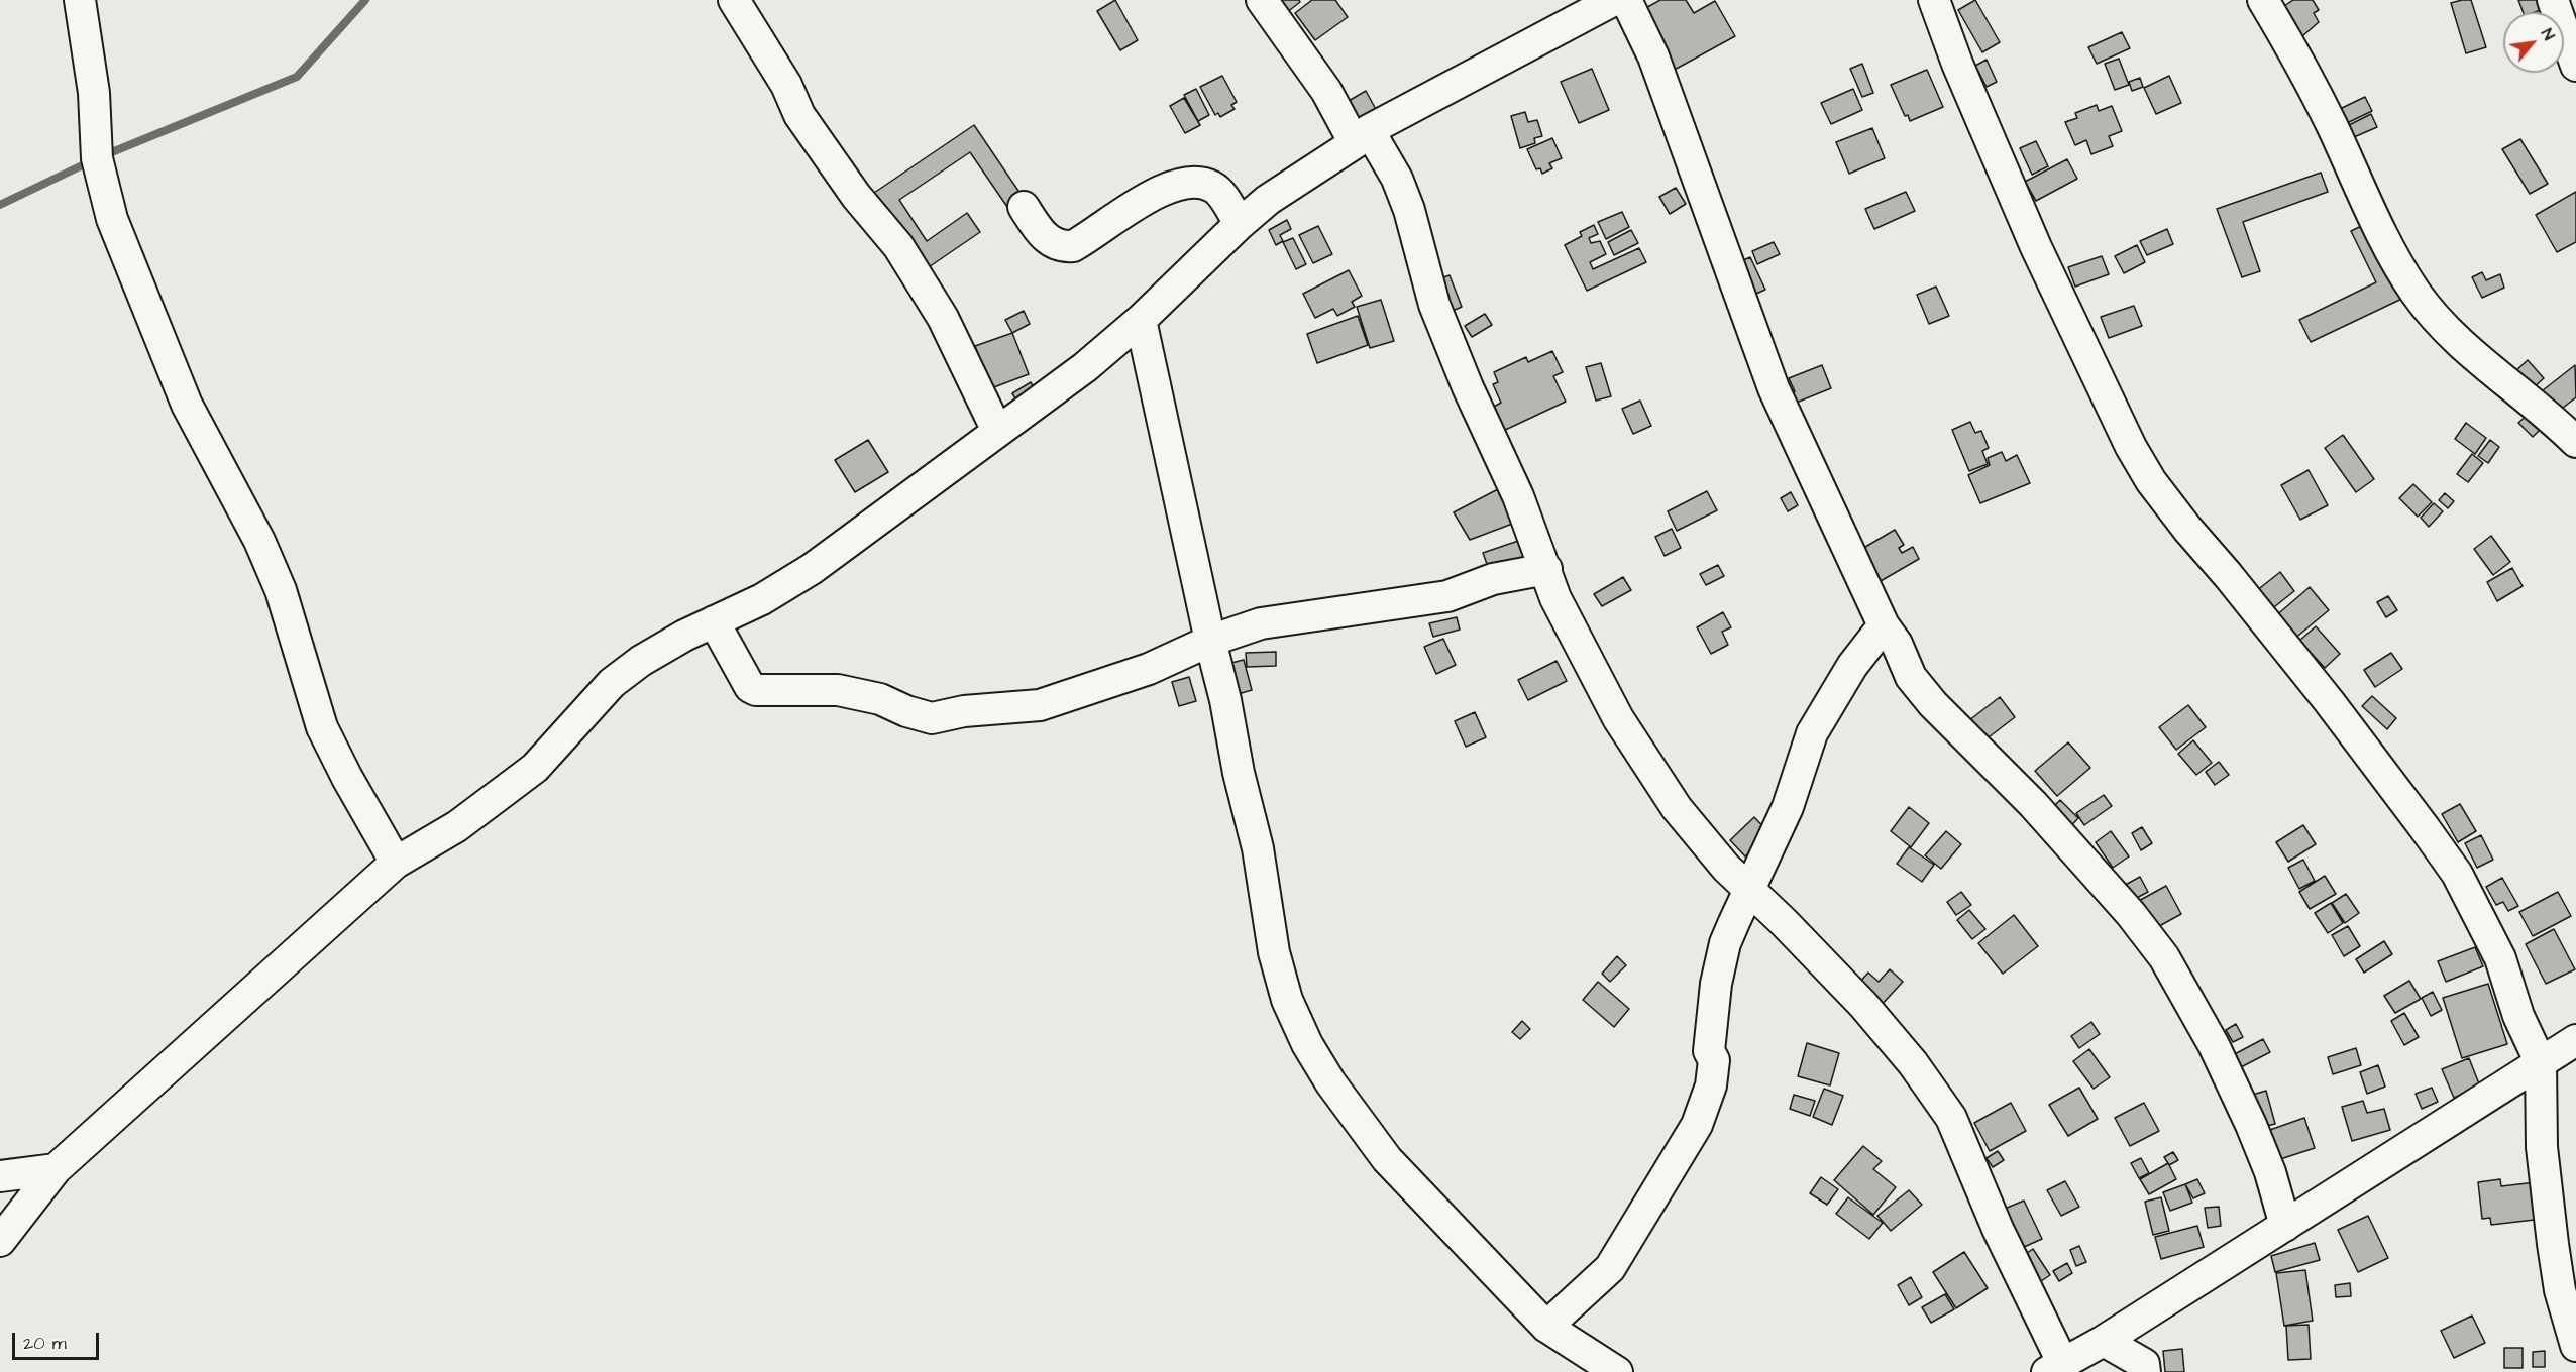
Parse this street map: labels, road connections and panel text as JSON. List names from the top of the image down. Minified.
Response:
{"scale_bar":"20 m","north":"top right"}
